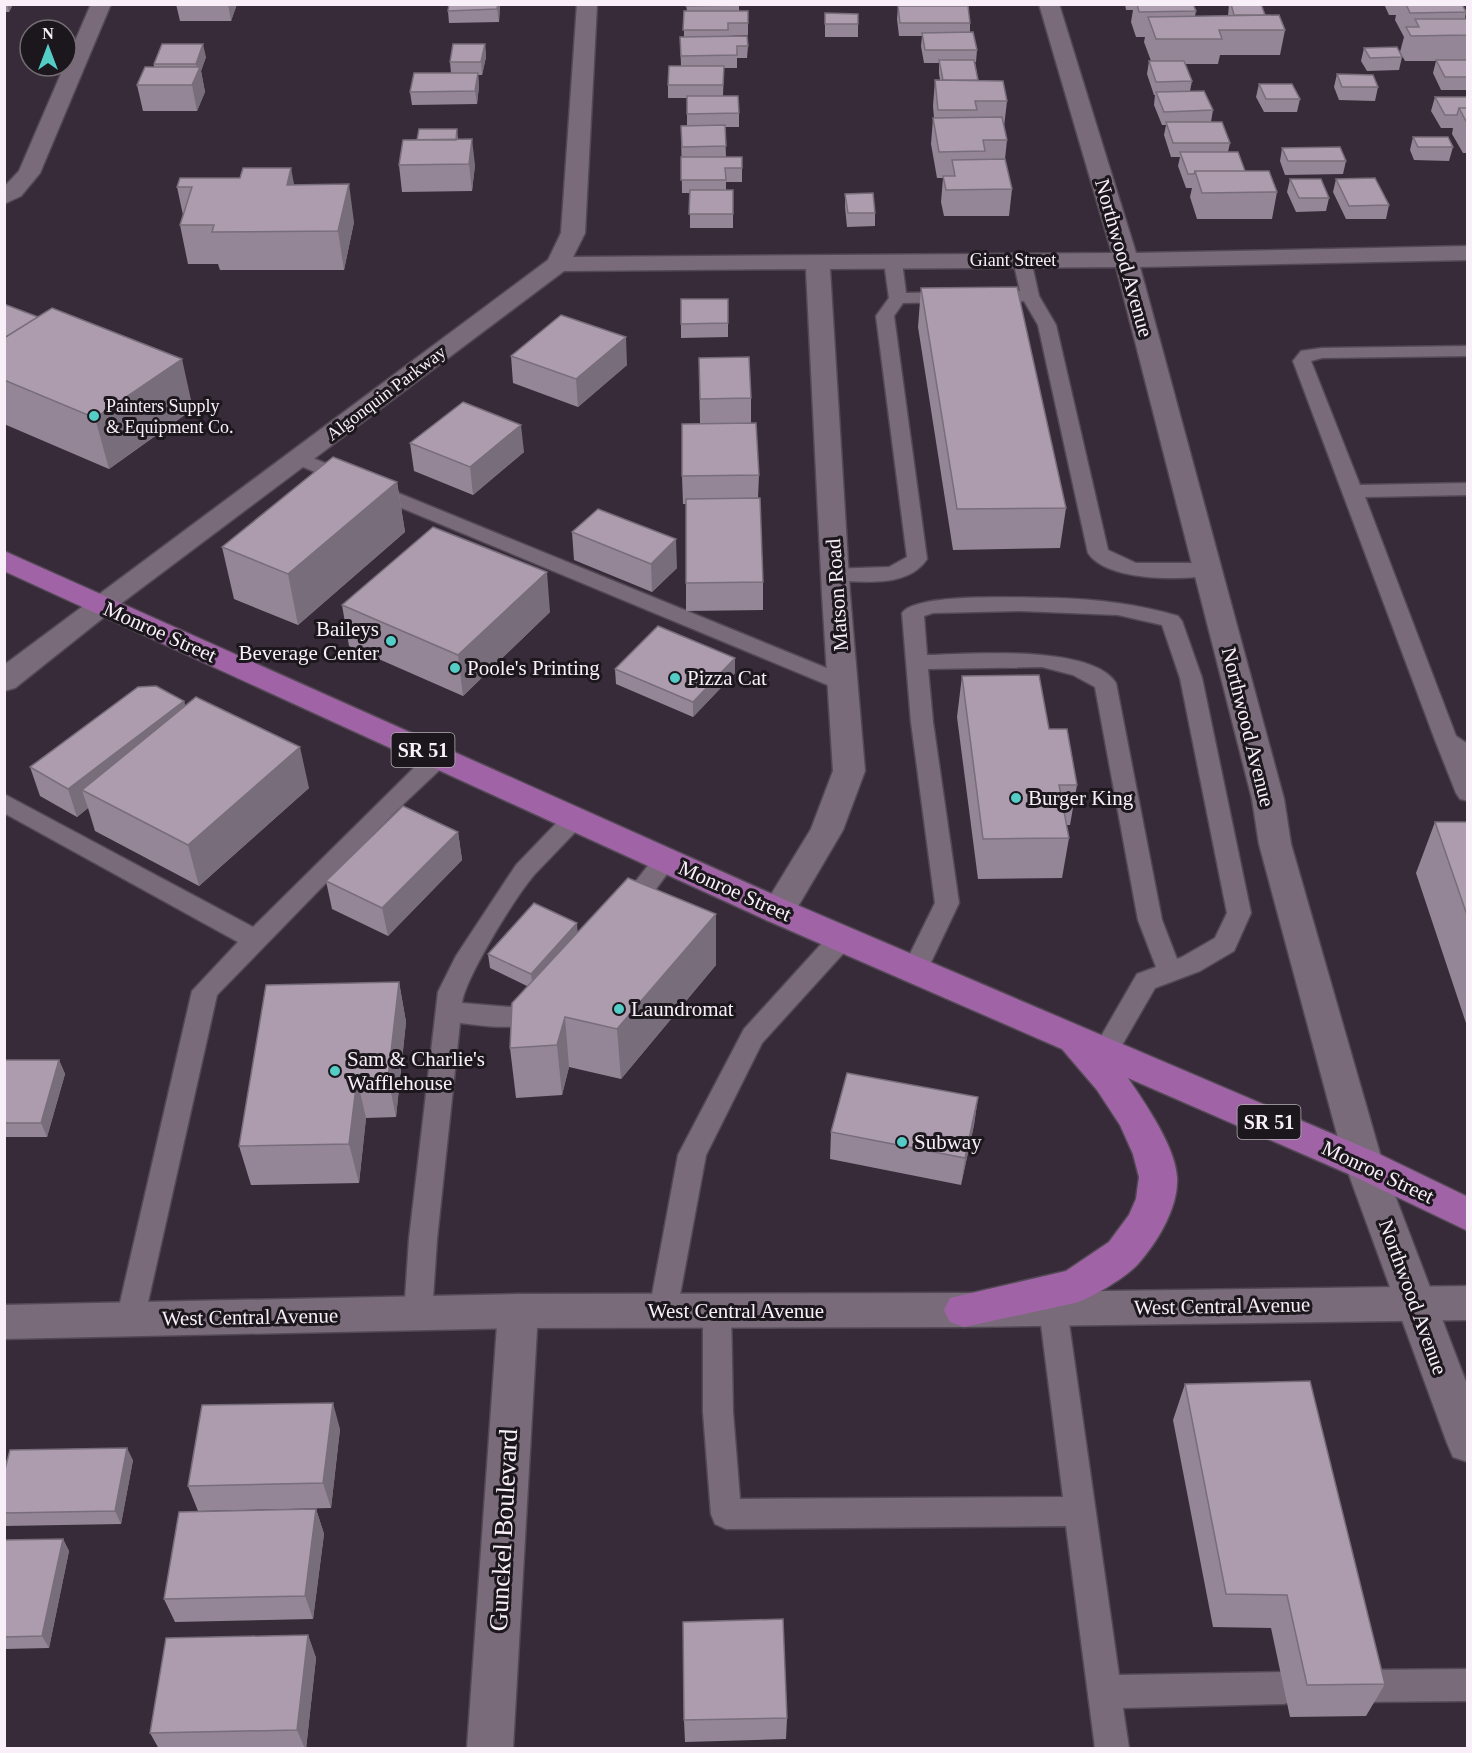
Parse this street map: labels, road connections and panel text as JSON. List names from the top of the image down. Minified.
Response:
{"streets":{"main road":["Monroe Street","SR 51"],"street":["Northwood Avenue","Giant Street","Algonquin Parkway","Matson Road","West Central Avenue","Gunckel Boulevard"]},"crossings":[["Northwood Avenue","Giant Street"],["Northwood Avenue","Monroe Street"],["Northwood Avenue","West Central Avenue"],["Giant Street","Algonquin Parkway"],["Giant Street","Matson Road"],["Algonquin Parkway","Monroe Street"],["Matson Road","Monroe Street"],["West Central Avenue","Gunckel Boulevard"]],"places":["Painters Supply & Equipment Co.","Baileys Beverage Center","Poole's Printing","Pizza Cat","Burger King","Laundromat","Sam & Charlie's Wafflehouse","Subway"],"north":"top"}
